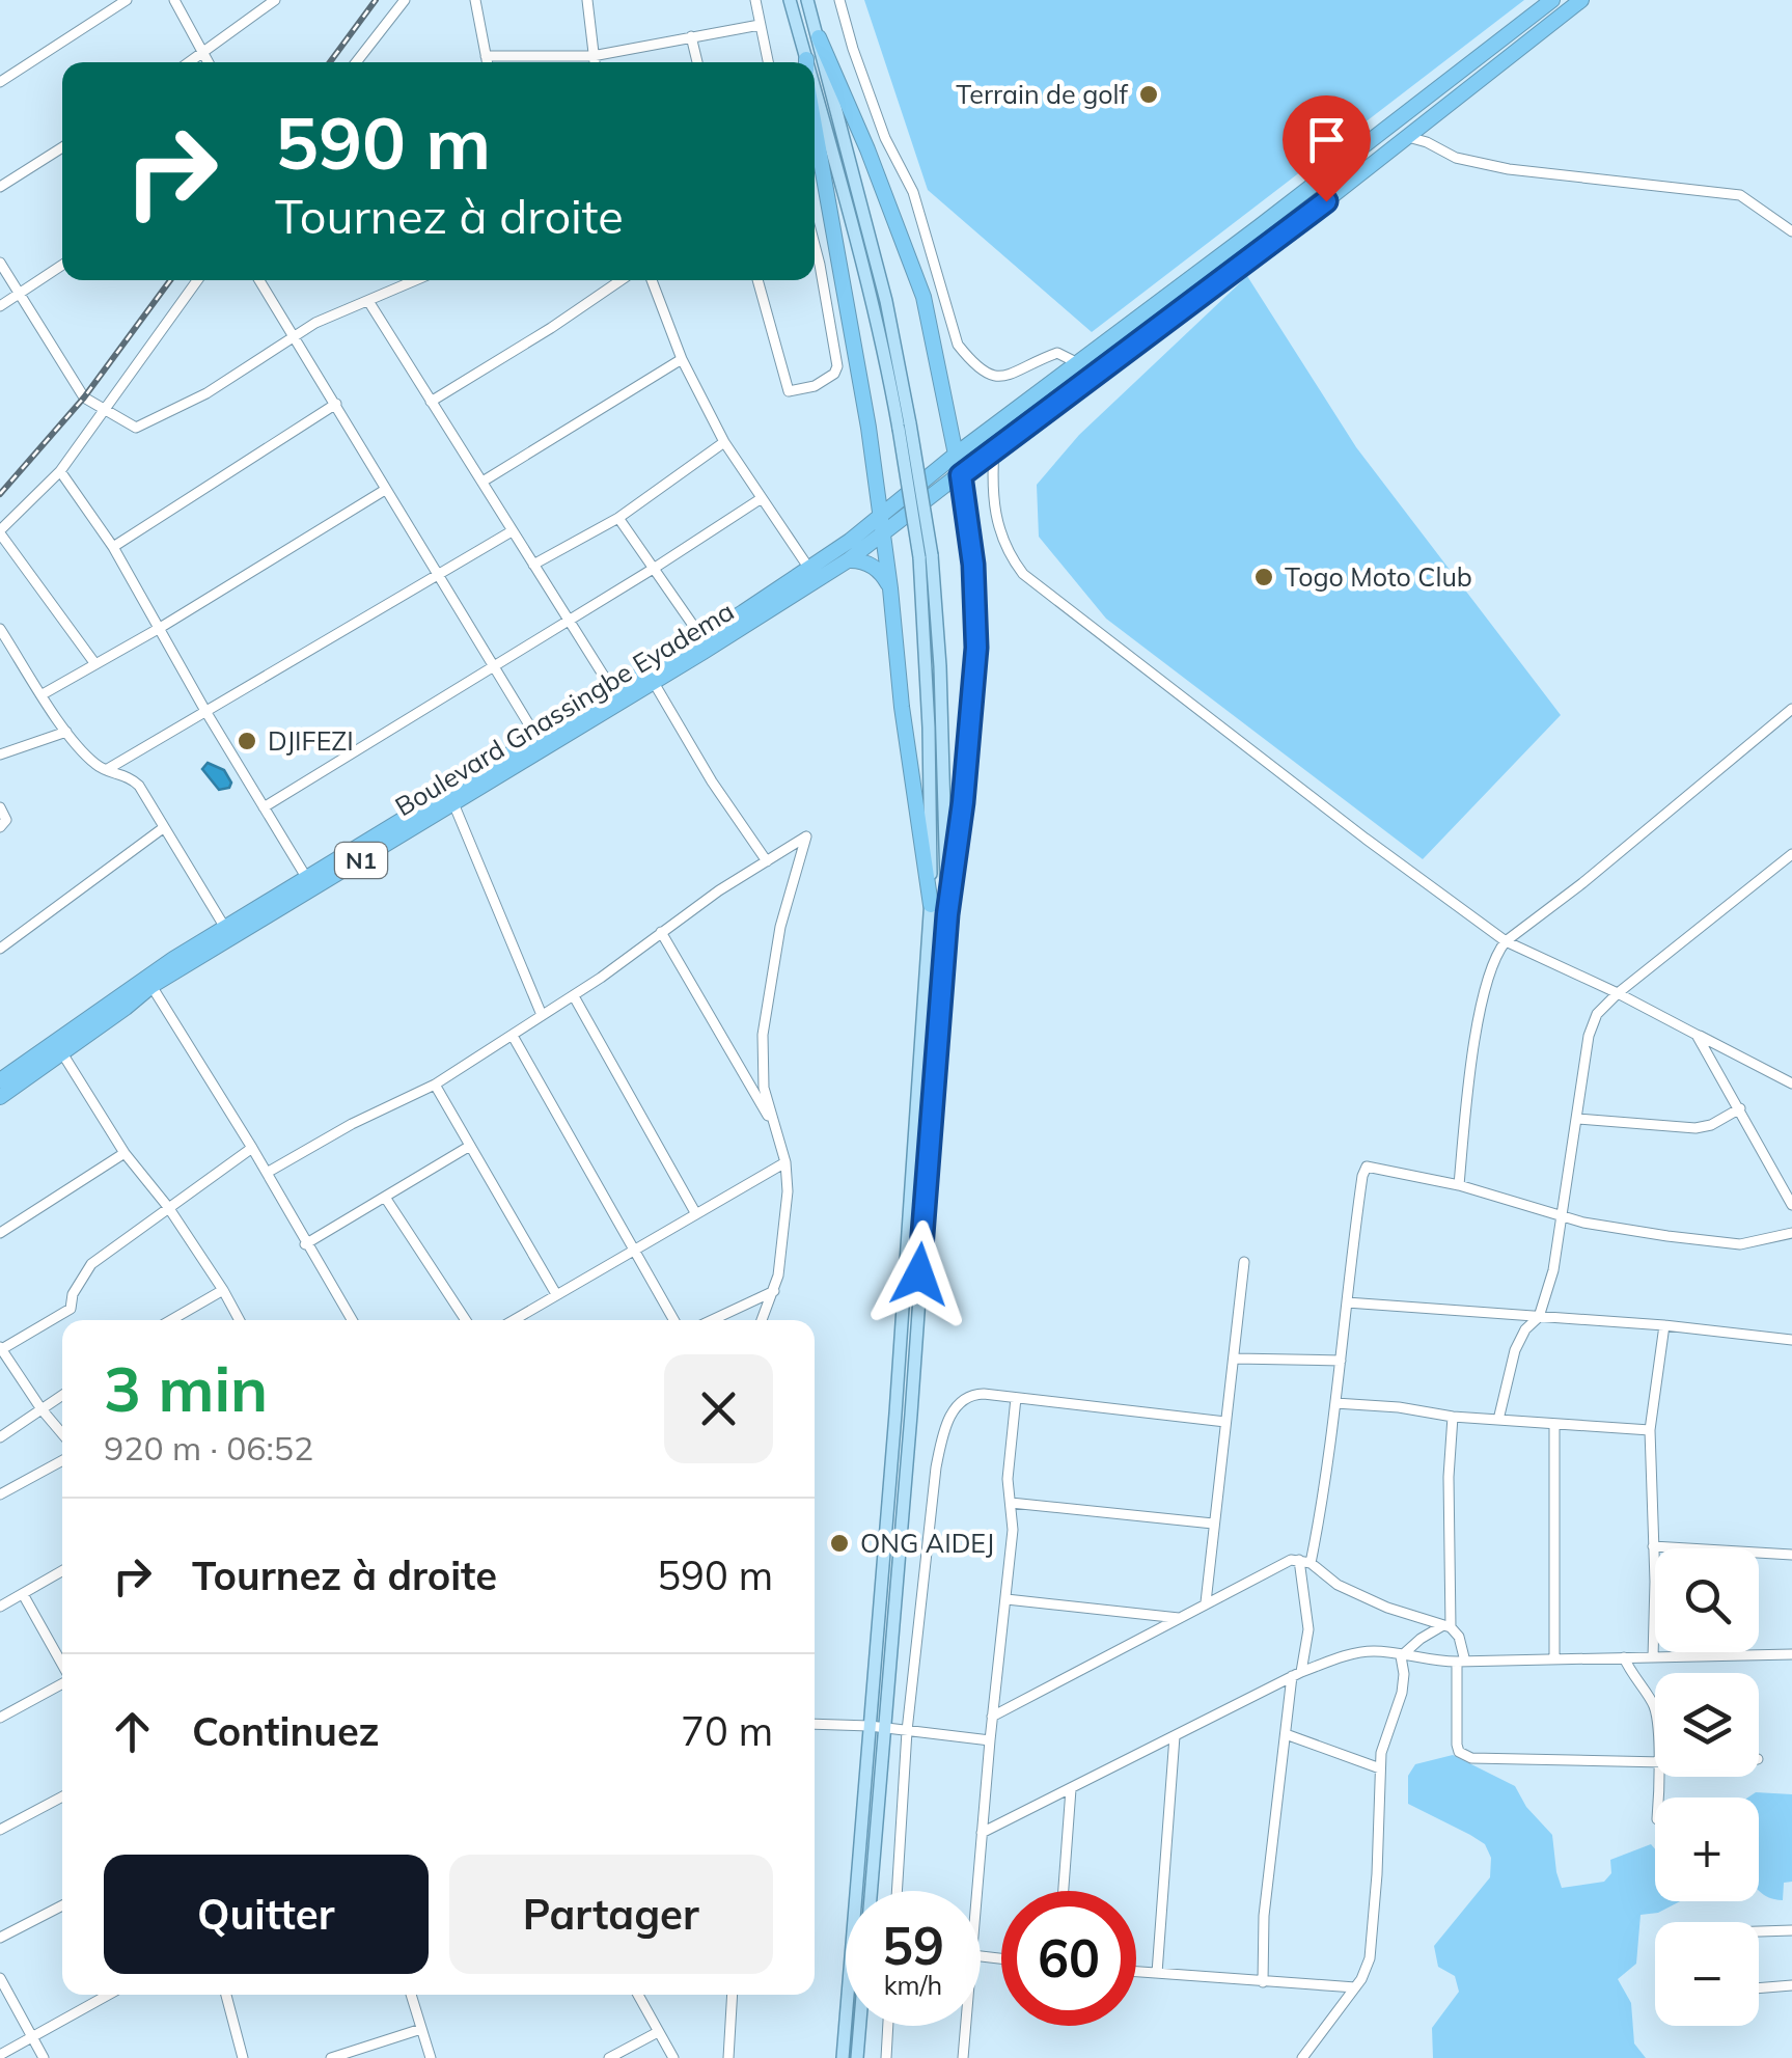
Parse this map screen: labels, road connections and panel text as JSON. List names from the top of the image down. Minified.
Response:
{"streets":{"highway":["Boulevard Gnassingbe Eyadema","N1"]},"crossings":[["Boulevard Gnassingbe Eyadema","N1"]],"places":["Terrain de golf","Togo Moto Club","DJIFEZI","ONG AIDEJ"],"page":{"turn":["590 m","Tournez à droite"],"heading":["3 min","920 m · 06:52"],"list":[{"name":"Tournez à droite","value":"590 m"},{"name":"Continuez","value":"70 m"}],"map_buttons":["+","−"],"buttons":["Quitter","Partager"],"speed":"59 km/h","limit":"60"}}
